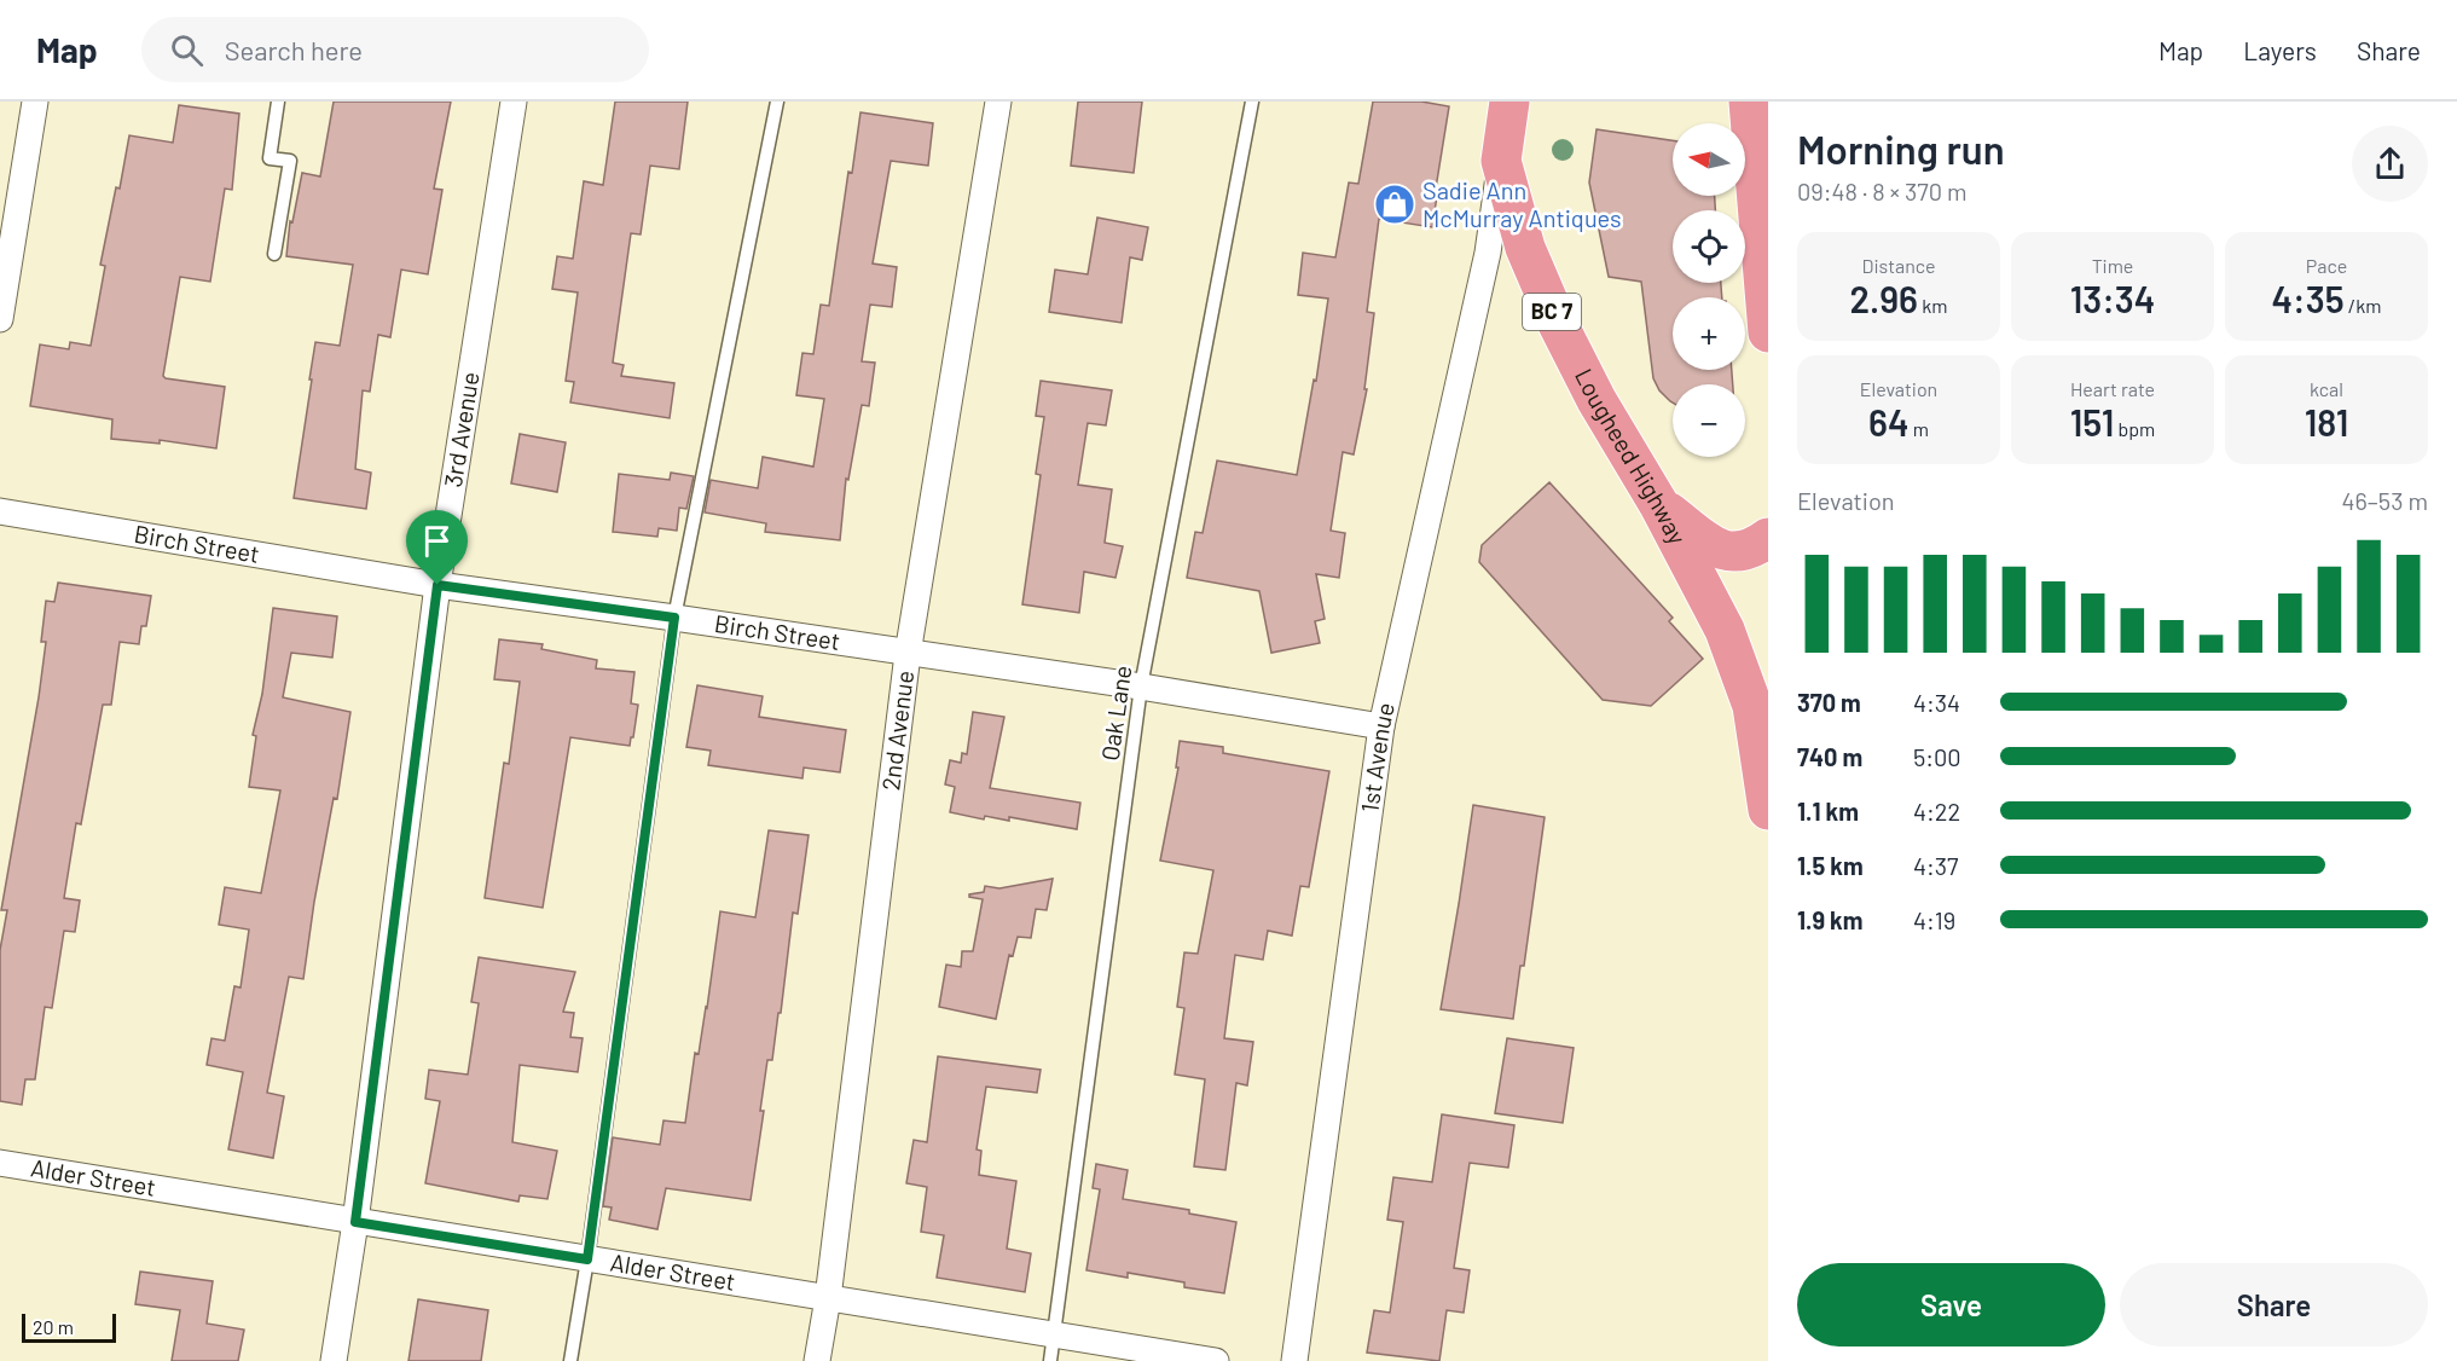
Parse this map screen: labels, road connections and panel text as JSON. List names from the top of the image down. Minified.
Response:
{"streets":{"main road":["BC 7","Lougheed Highway"],"street":["3rd Avenue","Birch Street","2nd Avenue","1st Avenue","Alder Street"],"lane":["Oak Lane"]},"crossings":[["3rd Avenue","Birch Street"],["3rd Avenue","Alder Street"],["Lougheed Highway","1st Avenue"],["Birch Street","Oak Lane"],["Birch Street","2nd Avenue"],["Birch Street","1st Avenue"],["Oak Lane","Alder Street"],["2nd Avenue","Alder Street"]],"places":{"shop":["Sadie Ann McMurray Antiques"]},"scale_bar":"20 m","north":"left","page":{"header":"Map","search":"Search here","nav":["Map","Layers","Share"],"heading":["Morning run","09:48 · 8 × 370 m"],"map_buttons":["+","−"],"stats":[["Distance","2.96 km"],["Time","13:34"],["Pace","4:35 /km"],["Elevation","64 m"],["Heart rate","151 bpm"],["kcal","181"]],"chart":["Elevation","46–53 m"],"list":[{"name":"370 m","note":"4:34"},{"name":"740 m","note":"5:00"},{"name":"1.1 km","note":"4:22"},{"name":"1.5 km","note":"4:37"},{"name":"1.9 km","note":"4:19"}],"buttons":["Save","Share"],"scale":"20 m"}}
